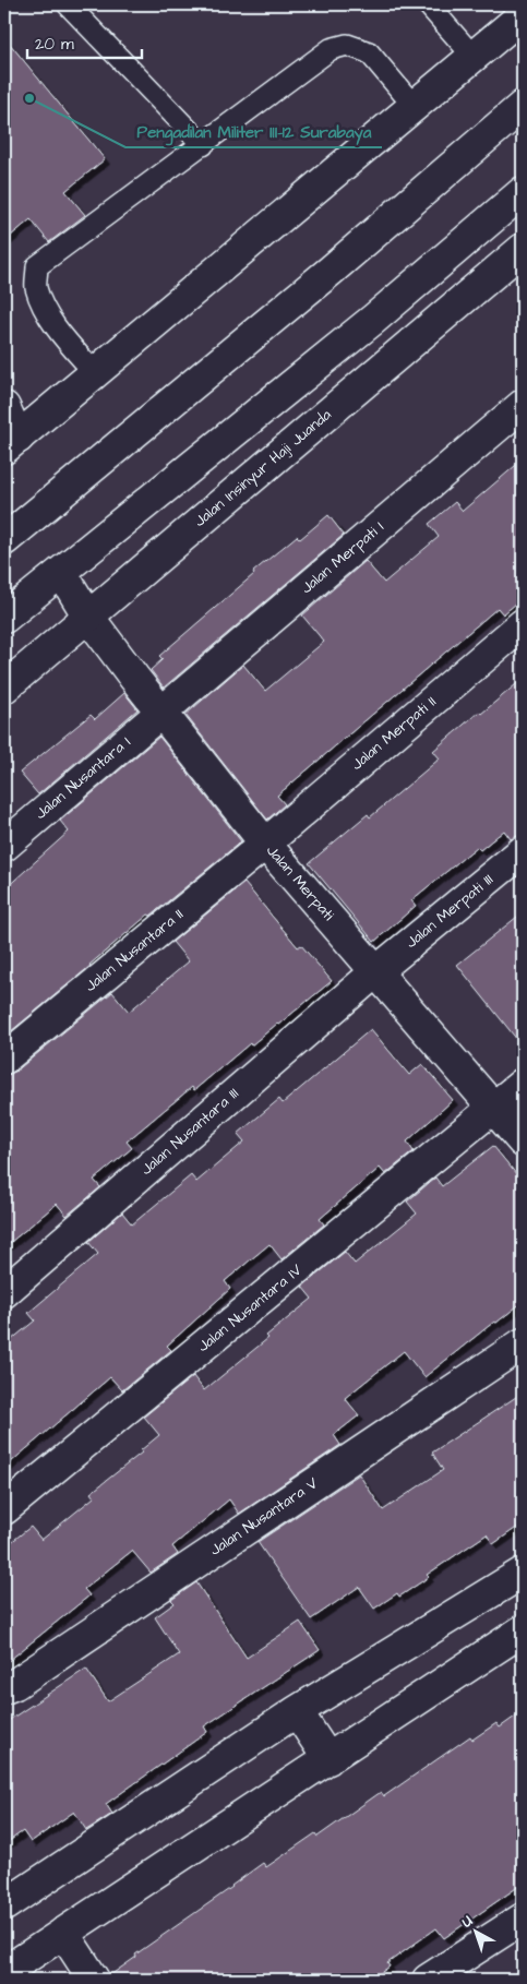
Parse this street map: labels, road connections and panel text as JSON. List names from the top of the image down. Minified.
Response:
{"streets":{"main road":["Jalan Insinyur Haji Juanda","Jalan Merpati I","Jalan Merpati II","Jalan Nusantara I","Jalan Merpati","Jalan Merpati III","Jalan Nusantara II","Jalan Nusantara III","Jalan Nusantara IV","Jalan Nusantara V"]},"crossings":[["Jalan Insinyur Haji Juanda","Jalan Merpati"],["Jalan Merpati I","Jalan Nusantara I"],["Jalan Merpati I","Jalan Merpati"],["Jalan Merpati II","Jalan Merpati"],["Jalan Merpati II","Jalan Nusantara II"],["Jalan Nusantara I","Jalan Merpati"],["Jalan Merpati","Jalan Merpati III"],["Jalan Merpati","Jalan Nusantara II"],["Jalan Merpati","Jalan Nusantara III"],["Jalan Merpati","Jalan Nusantara IV"],["Jalan Merpati III","Jalan Nusantara III"]],"places":["Pengadilan Militer III-12 Surabaya"],"scale_bar":"20 m","north":"top left"}
